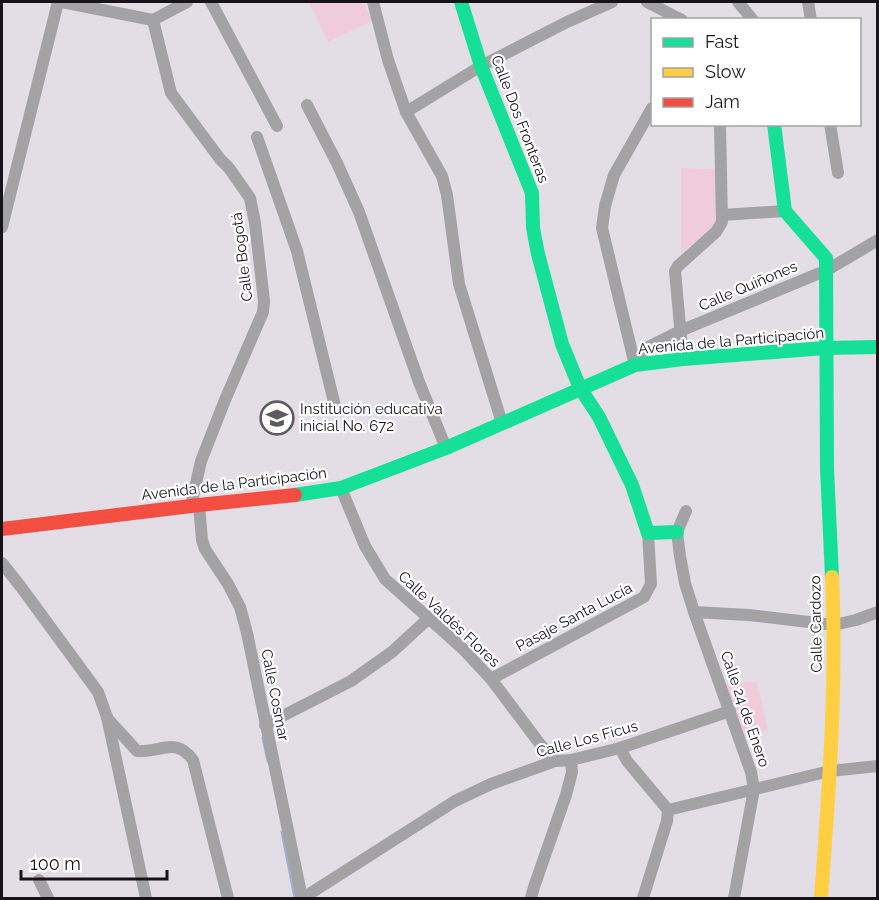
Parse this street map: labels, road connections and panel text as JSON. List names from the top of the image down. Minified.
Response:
{"streets":{"street":["Calle Dos Fronteras","Calle Bogotá","Calle Quiñones","Avenida de la Participación","Pasaje Santa Lucía","Calle Valdés Flores","Calle Cardozo","Calle Cosmar","Calle 24 de Enero","Calle Los Ficus"]},"crossings":[["Calle Dos Fronteras","Avenida de la Participación"],["Calle Bogotá","Avenida de la Participación"],["Calle Bogotá","Calle Cosmar"],["Calle Quiñones","Avenida de la Participación"],["Calle Quiñones","Calle Cardozo"],["Avenida de la Participación","Calle Valdés Flores"],["Avenida de la Participación","Calle Cardozo"],["Avenida de la Participación","Calle Cosmar"],["Pasaje Santa Lucía","Calle Valdés Flores"],["Calle Valdés Flores","Calle Los Ficus"],["Calle Cosmar","Calle Los Ficus"],["Calle 24 de Enero","Calle Los Ficus"]],"places":{"school or university":["Institución educativa inicial No. 672"]},"legend":["Fast","Slow","Jam"],"scale_bar":"100 m"}
